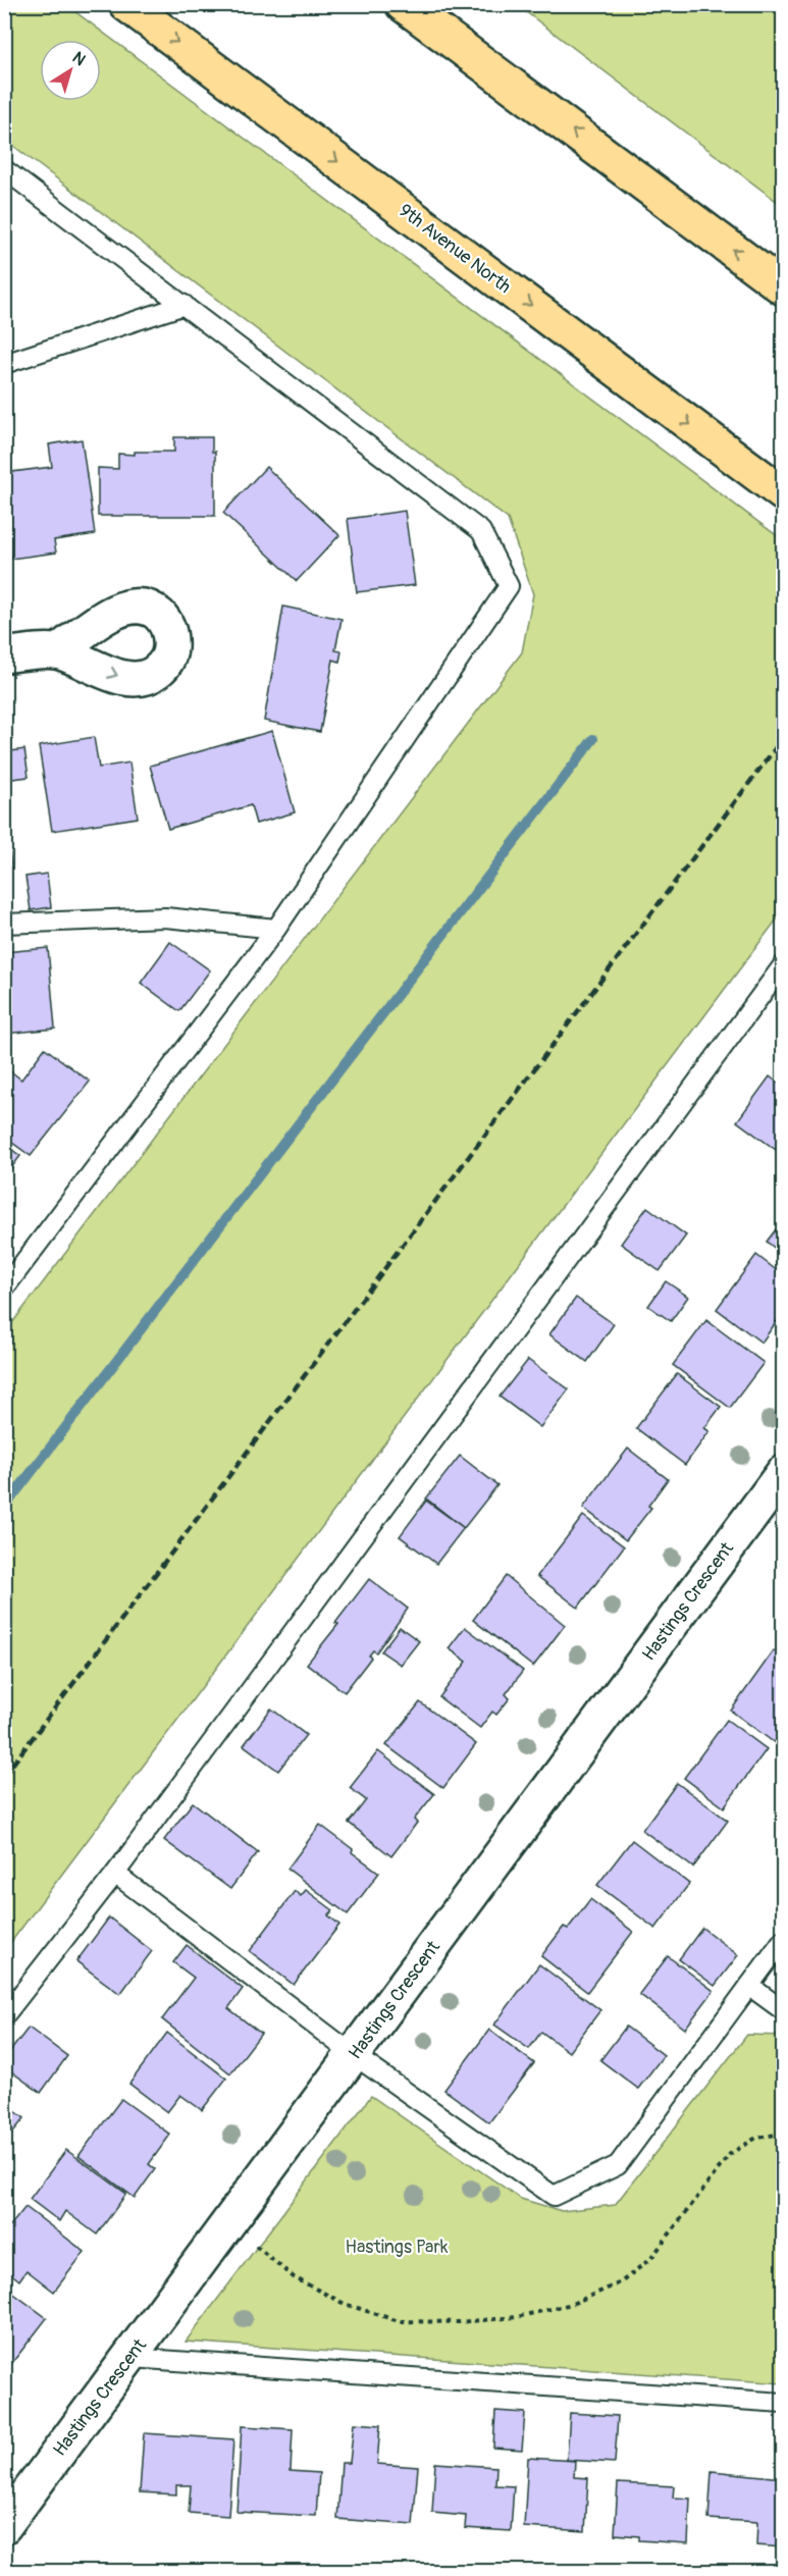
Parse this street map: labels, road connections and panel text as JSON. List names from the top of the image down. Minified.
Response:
{"streets":{"main road":["9th Avenue North"],"street":["Hastings Crescent"]},"parks":["Hastings Park"],"north":"top right"}
